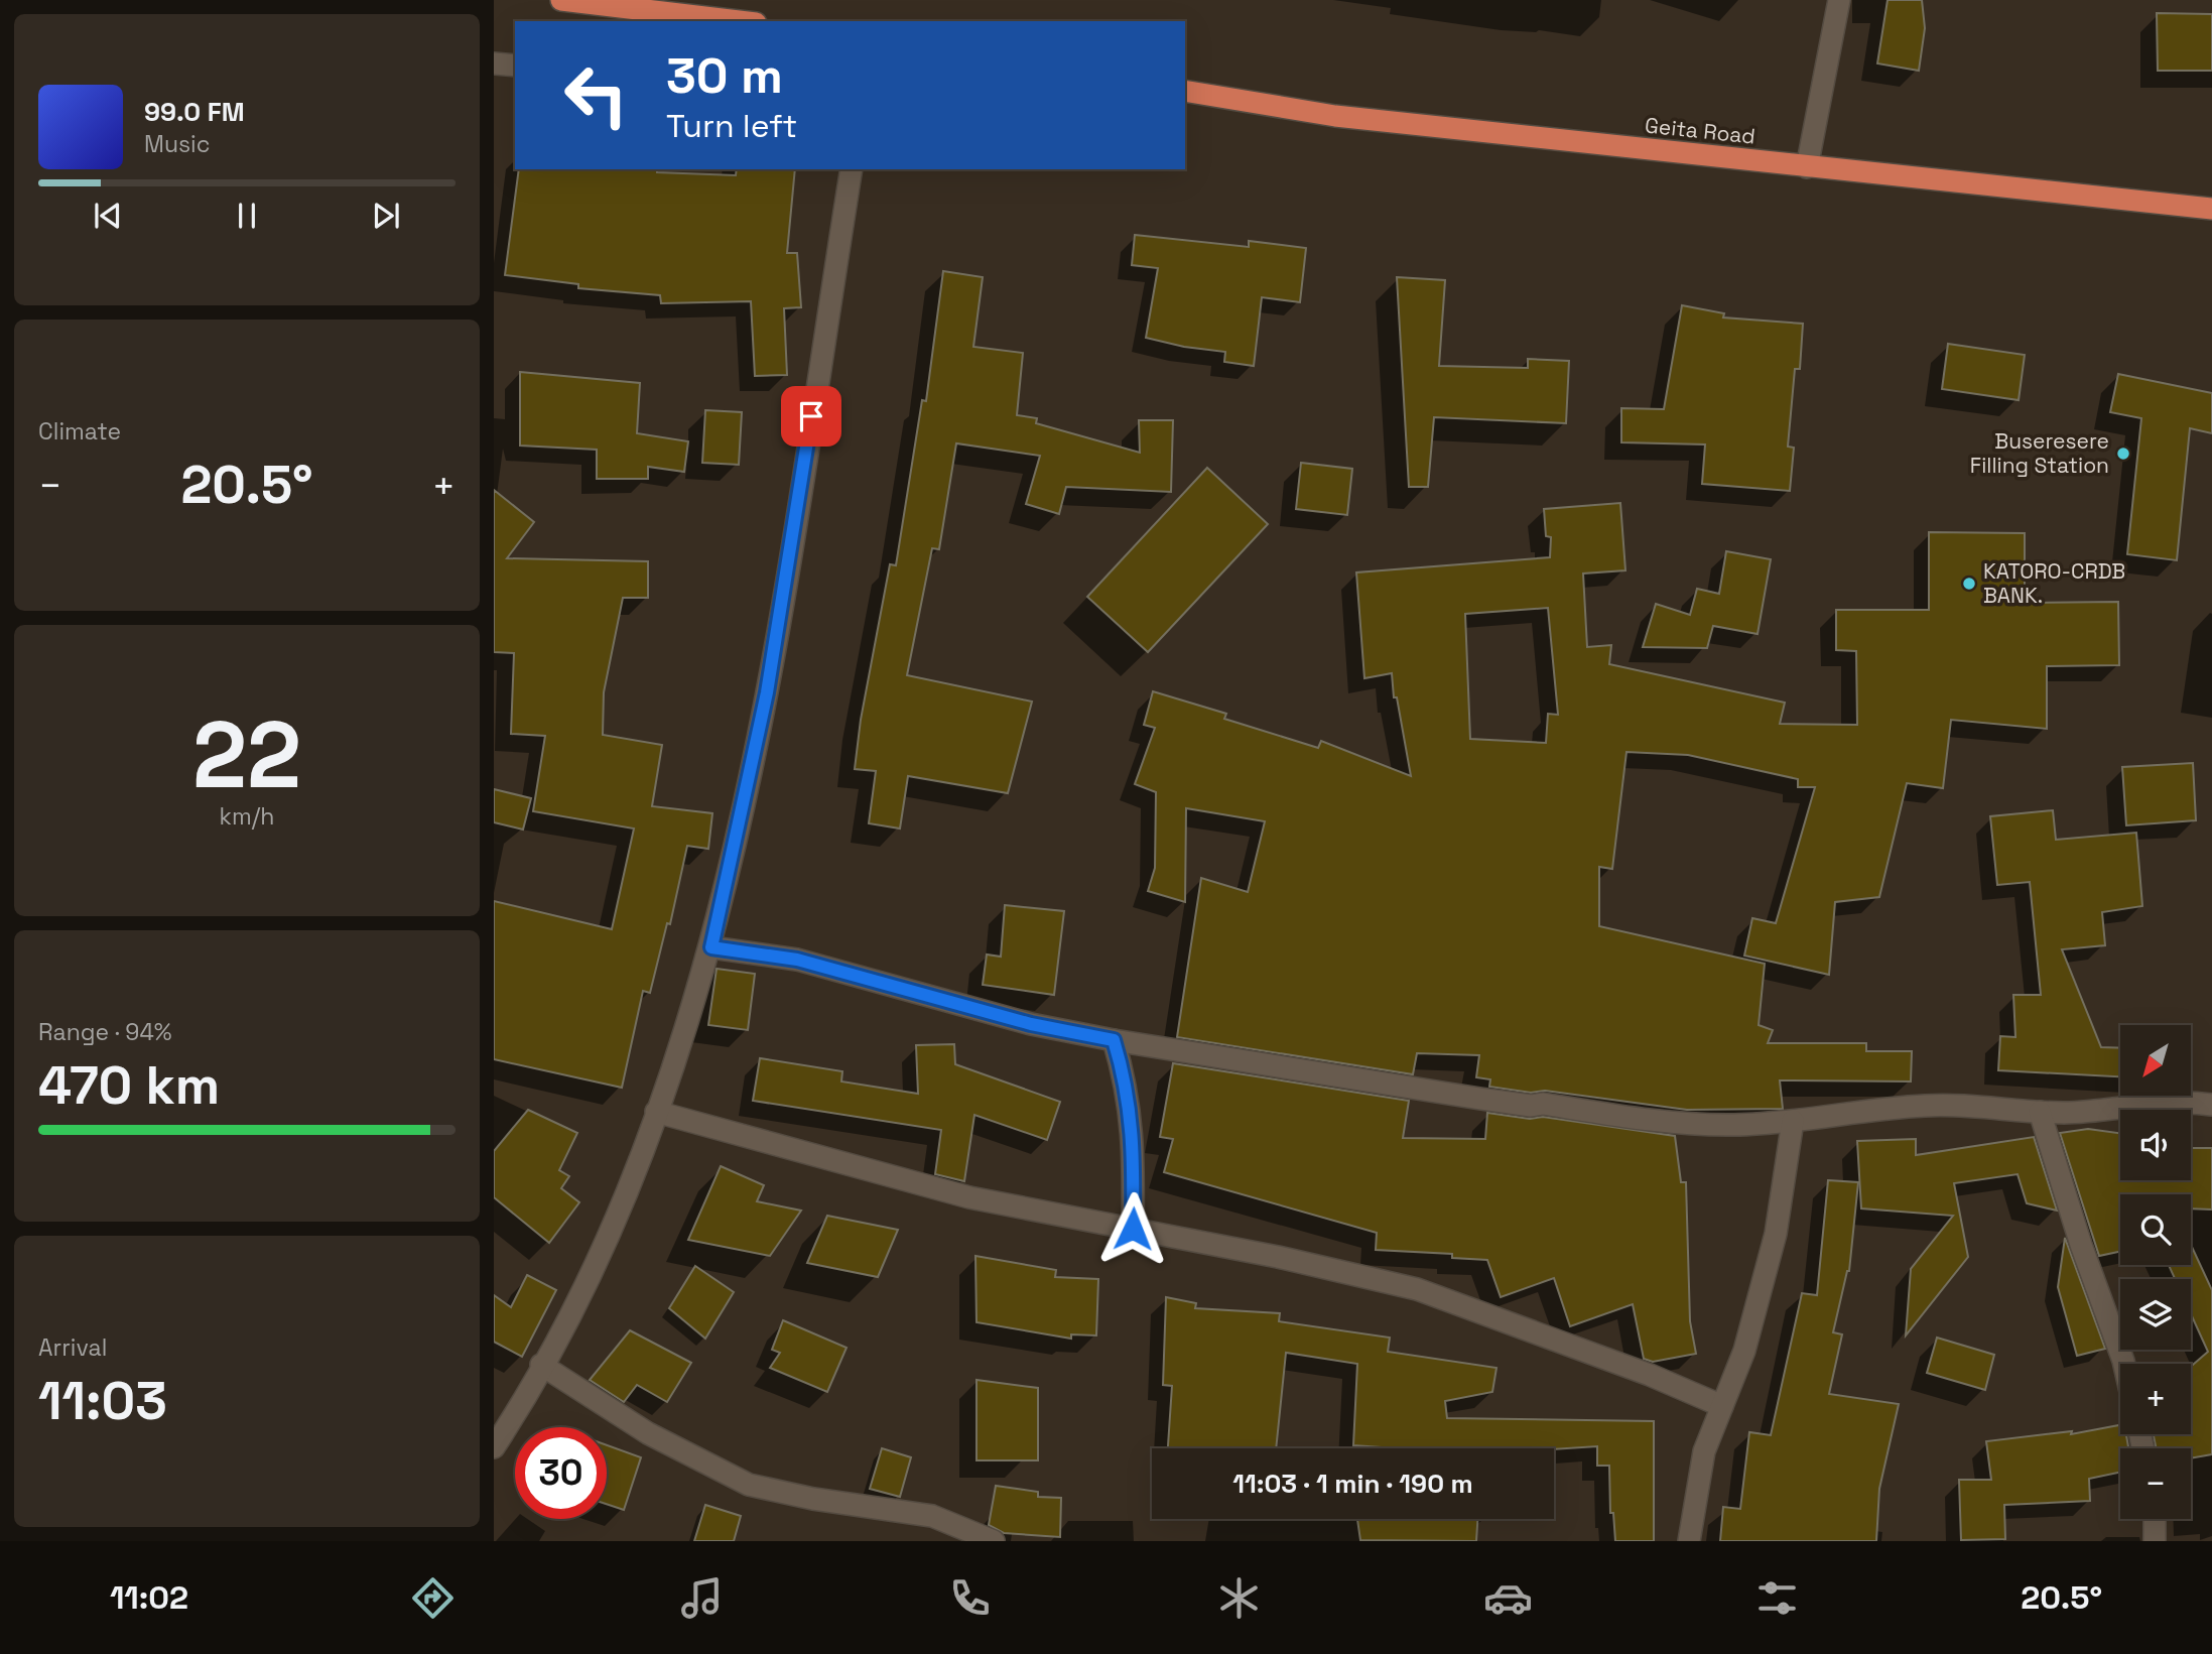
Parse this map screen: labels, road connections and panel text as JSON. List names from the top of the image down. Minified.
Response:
{"streets":{"highway":["Geita Road"]},"places":["Buseresere Filling Station","KATORO-CRDB BANK."],"north":"bottom left","page":{"turn":["30 m","Turn left"],"song":["99.0 FM","Music"],"tile":["Climate",["22","km/h"],["Range · 94%","470 km"],["Arrival","11:03"]],"heat":["−","20.5°","+"],"map_buttons":["+","−"],"limit":"30","trip":"11:03 · 1 min · 190 m","tabs":["11:02","20.5°"]}}
